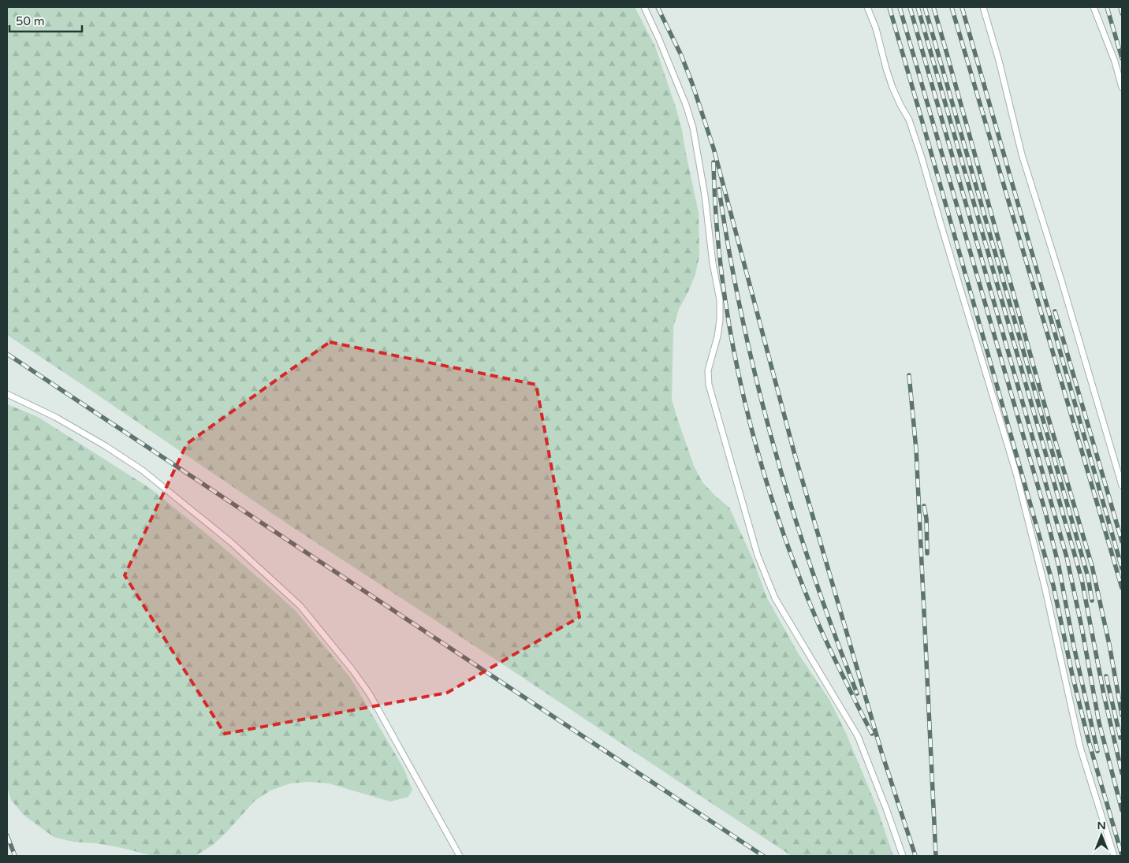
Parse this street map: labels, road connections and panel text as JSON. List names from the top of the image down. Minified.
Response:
{"scale_bar":"50 m","north":"top"}
